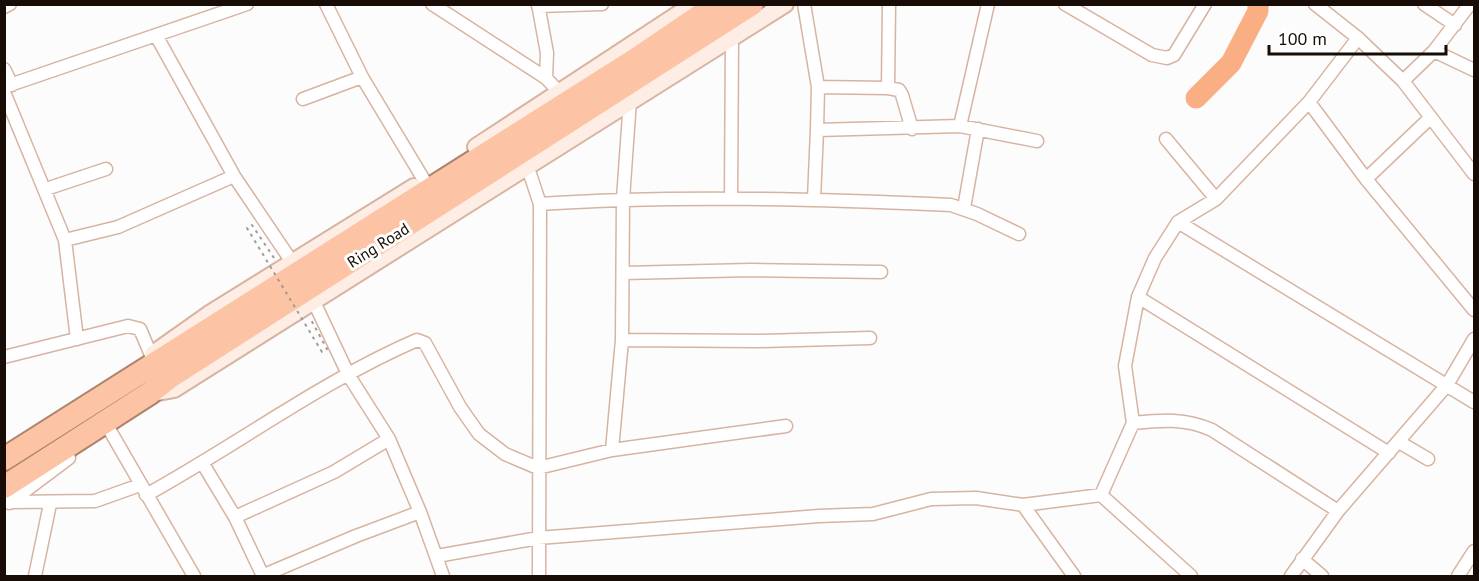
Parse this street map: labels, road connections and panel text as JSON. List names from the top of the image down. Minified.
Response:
{"streets":{"highway":["Ring Road"]},"scale_bar":"100 m"}
